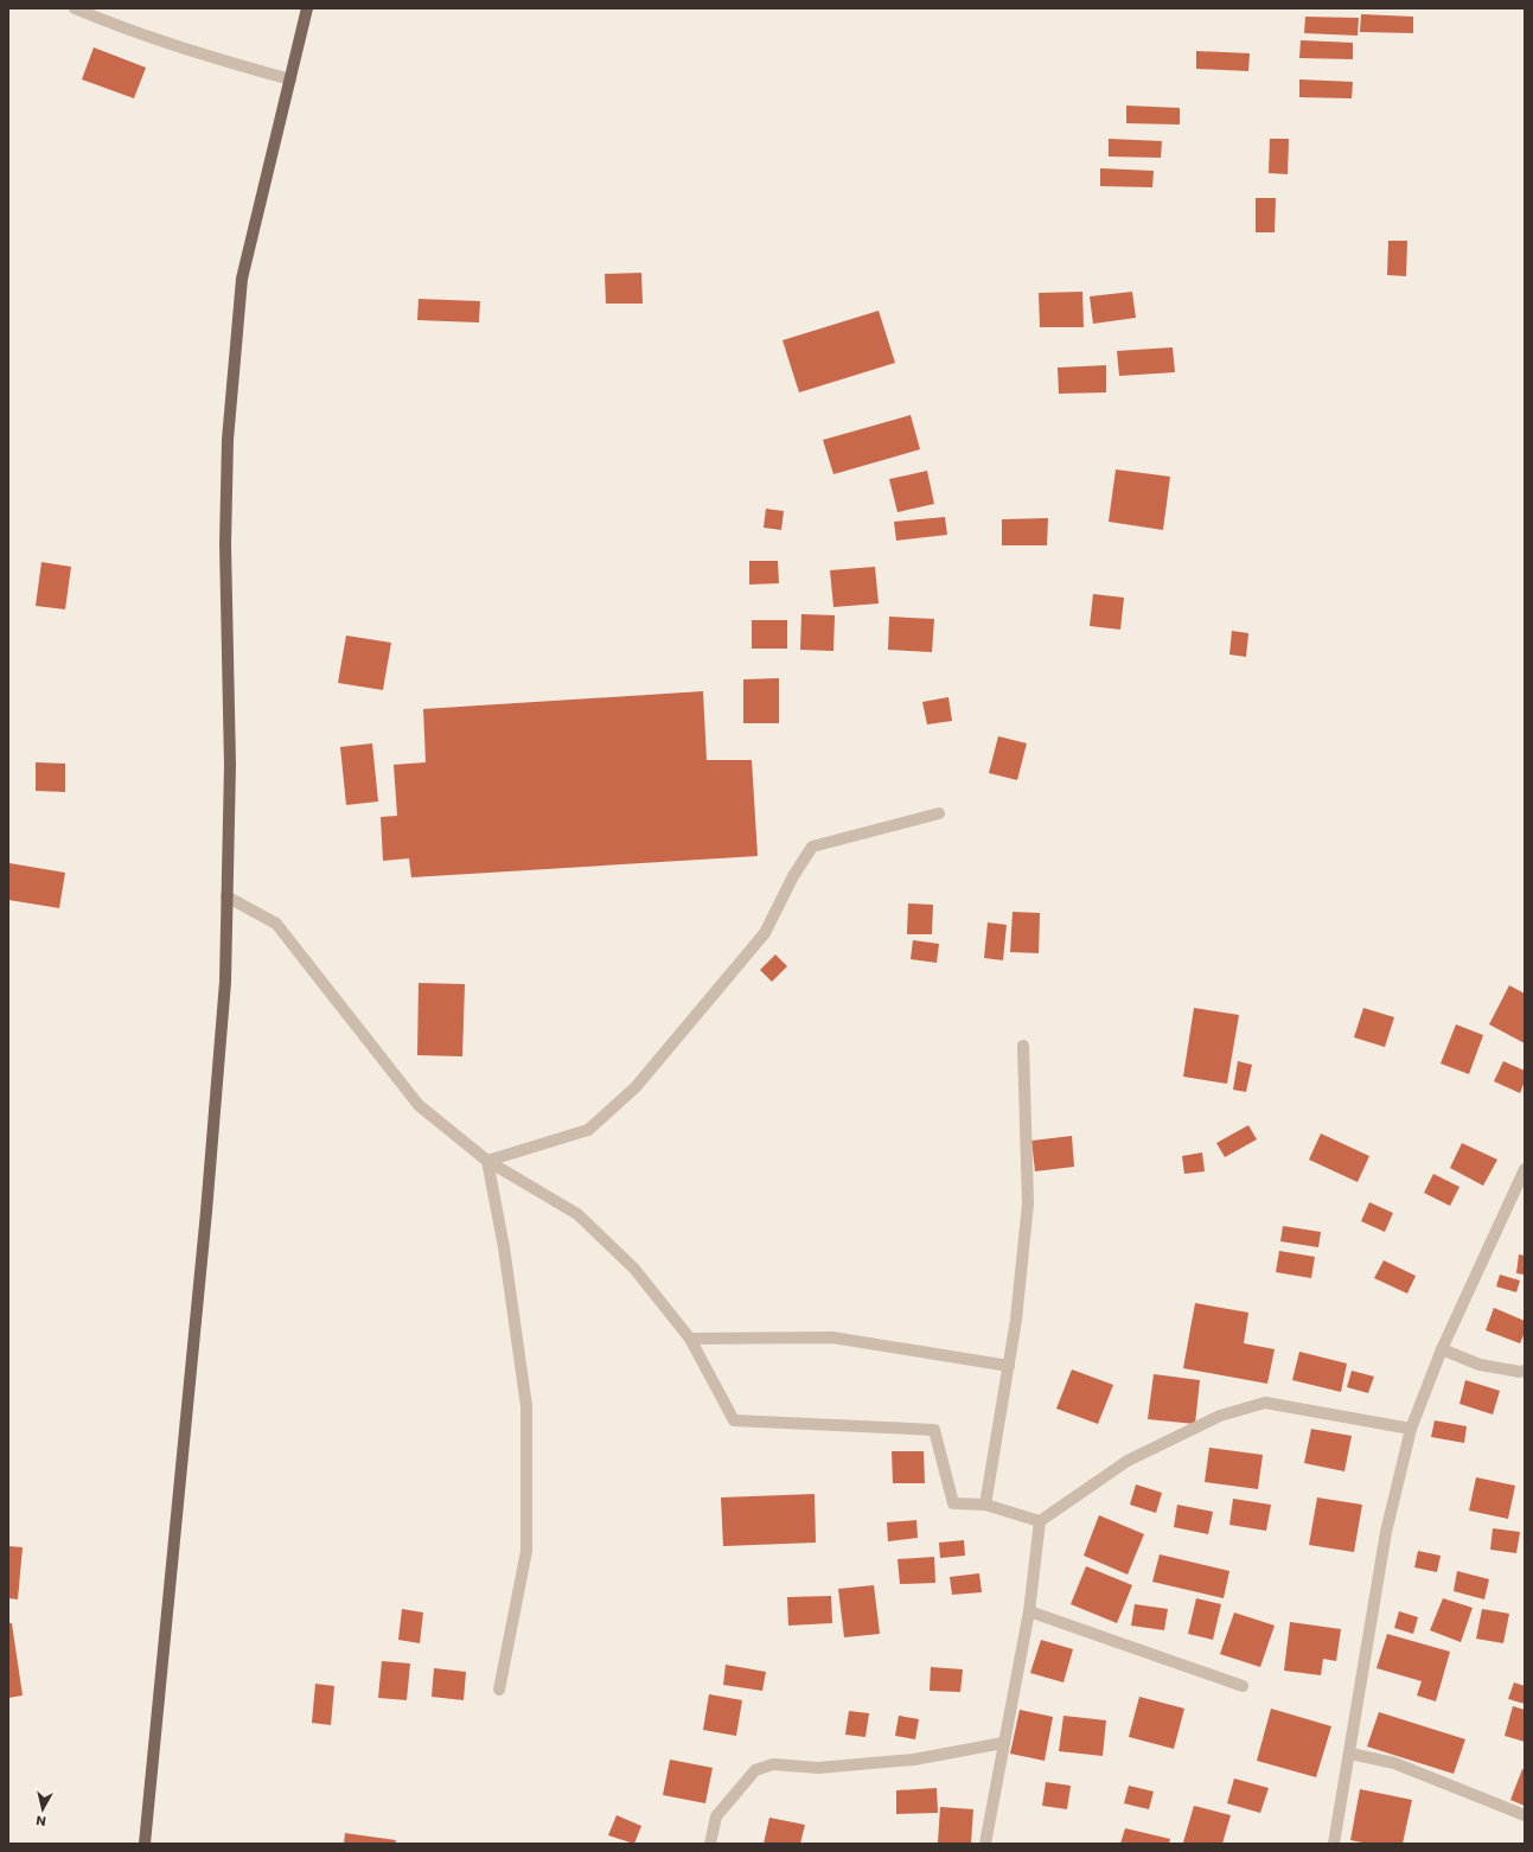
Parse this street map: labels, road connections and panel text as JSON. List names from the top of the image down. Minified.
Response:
{"north":"bottom"}
